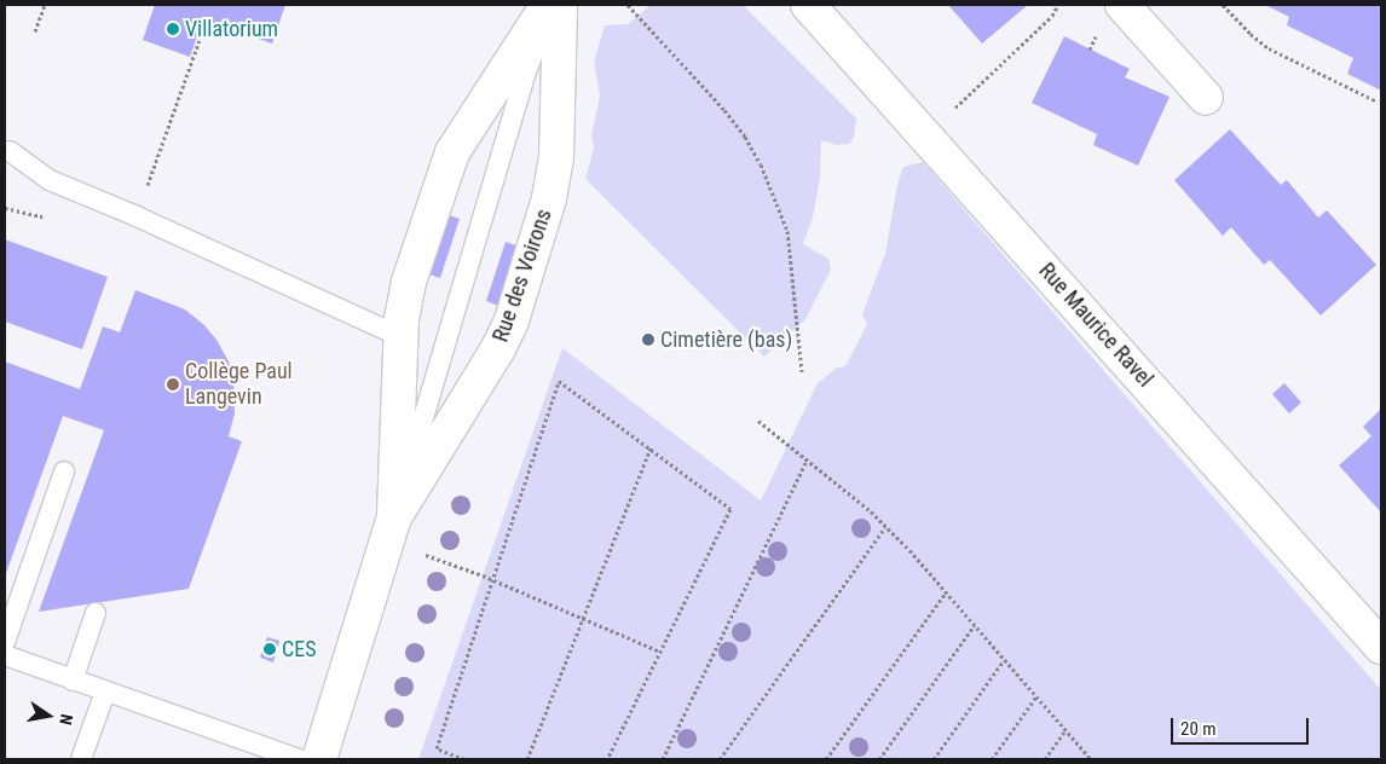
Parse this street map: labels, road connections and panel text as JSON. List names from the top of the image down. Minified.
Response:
{"streets":{"street":["Rue des Voirons","Rue Maurice Ravel"]},"places":["Villatorium","Cimetière (bas)","Collège Paul Langevin","CES"],"scale_bar":"20 m","north":"right"}
